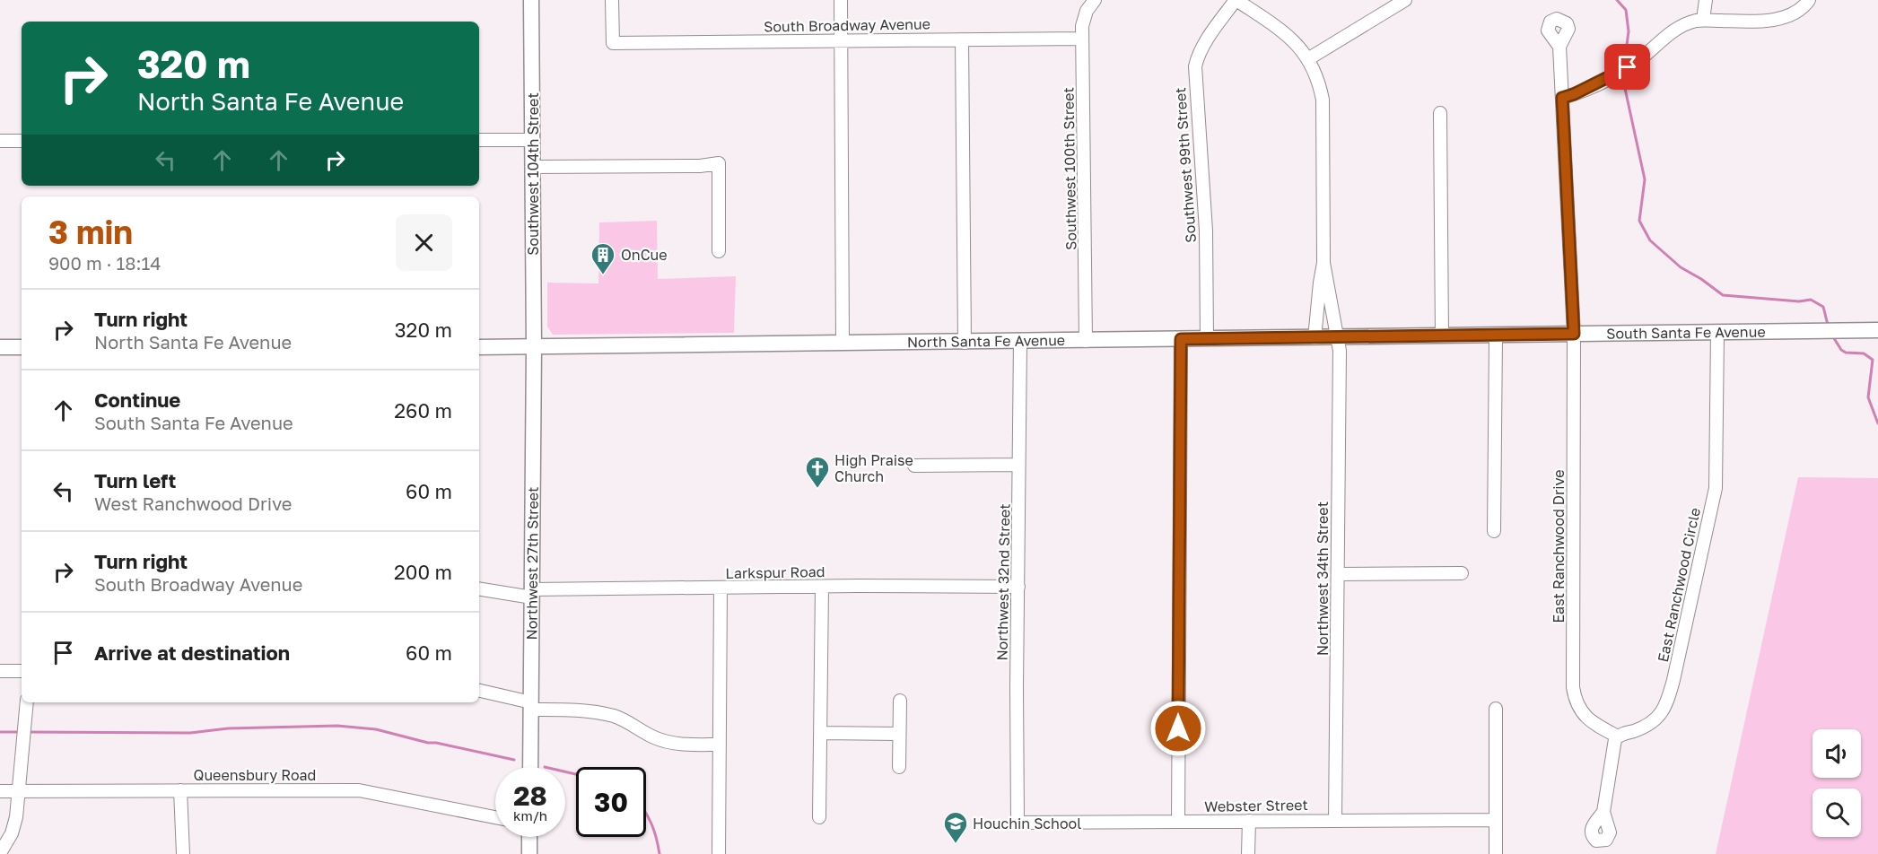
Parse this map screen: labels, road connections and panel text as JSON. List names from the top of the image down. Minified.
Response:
{"streets":{"main road":["Southwest 104th Street","South Santa Fe Avenue","North Santa Fe Avenue","Northwest 27th Street"],"street":["South Broadway Avenue","Southwest 99th Street","Southwest 100th Street","East Ranchwood Drive","Larkspur Road","Northwest 34th Street","Northwest 32nd Street","East Ranchwood Circle","Queensbury Road","Webster Street"]},"crossings":[["South Broadway Avenue","Southwest 100th Street"],["Southwest 99th Street","North Santa Fe Avenue"],["Southwest 100th Street","North Santa Fe Avenue"],["Southwest 104th Street","North Santa Fe Avenue"],["Southwest 104th Street","Northwest 27th Street"],["South Santa Fe Avenue","North Santa Fe Avenue"],["South Santa Fe Avenue","East Ranchwood Drive"],["South Santa Fe Avenue","East Ranchwood Circle"],["North Santa Fe Avenue","Northwest 27th Street"],["North Santa Fe Avenue","Northwest 34th Street"],["North Santa Fe Avenue","Northwest 32nd Street"],["East Ranchwood Drive","East Ranchwood Circle"],["Northwest 27th Street","Larkspur Road"],["Larkspur Road","Northwest 32nd Street"],["Northwest 34th Street","Webster Street"],["Northwest 32nd Street","Webster Street"]],"places":{"building":["OnCue"],"church":["High Praise Church"],"school or university":["Houchin School"]},"page":{"turn":["320 m","North Santa Fe Avenue"],"heading":["3 min","900 m · 18:14"],"list":[{"name":"Turn right","note":"North Santa Fe Avenue","value":"320 m"},{"name":"Continue","note":"South Santa Fe Avenue","value":"260 m"},{"name":"Turn left","note":"West Ranchwood Drive","value":"60 m"},{"name":"Turn right","note":"South Broadway Avenue","value":"200 m"},{"name":"Arrive at destination","value":"60 m"}],"speed":"28 km/h","limit":"30"}}
